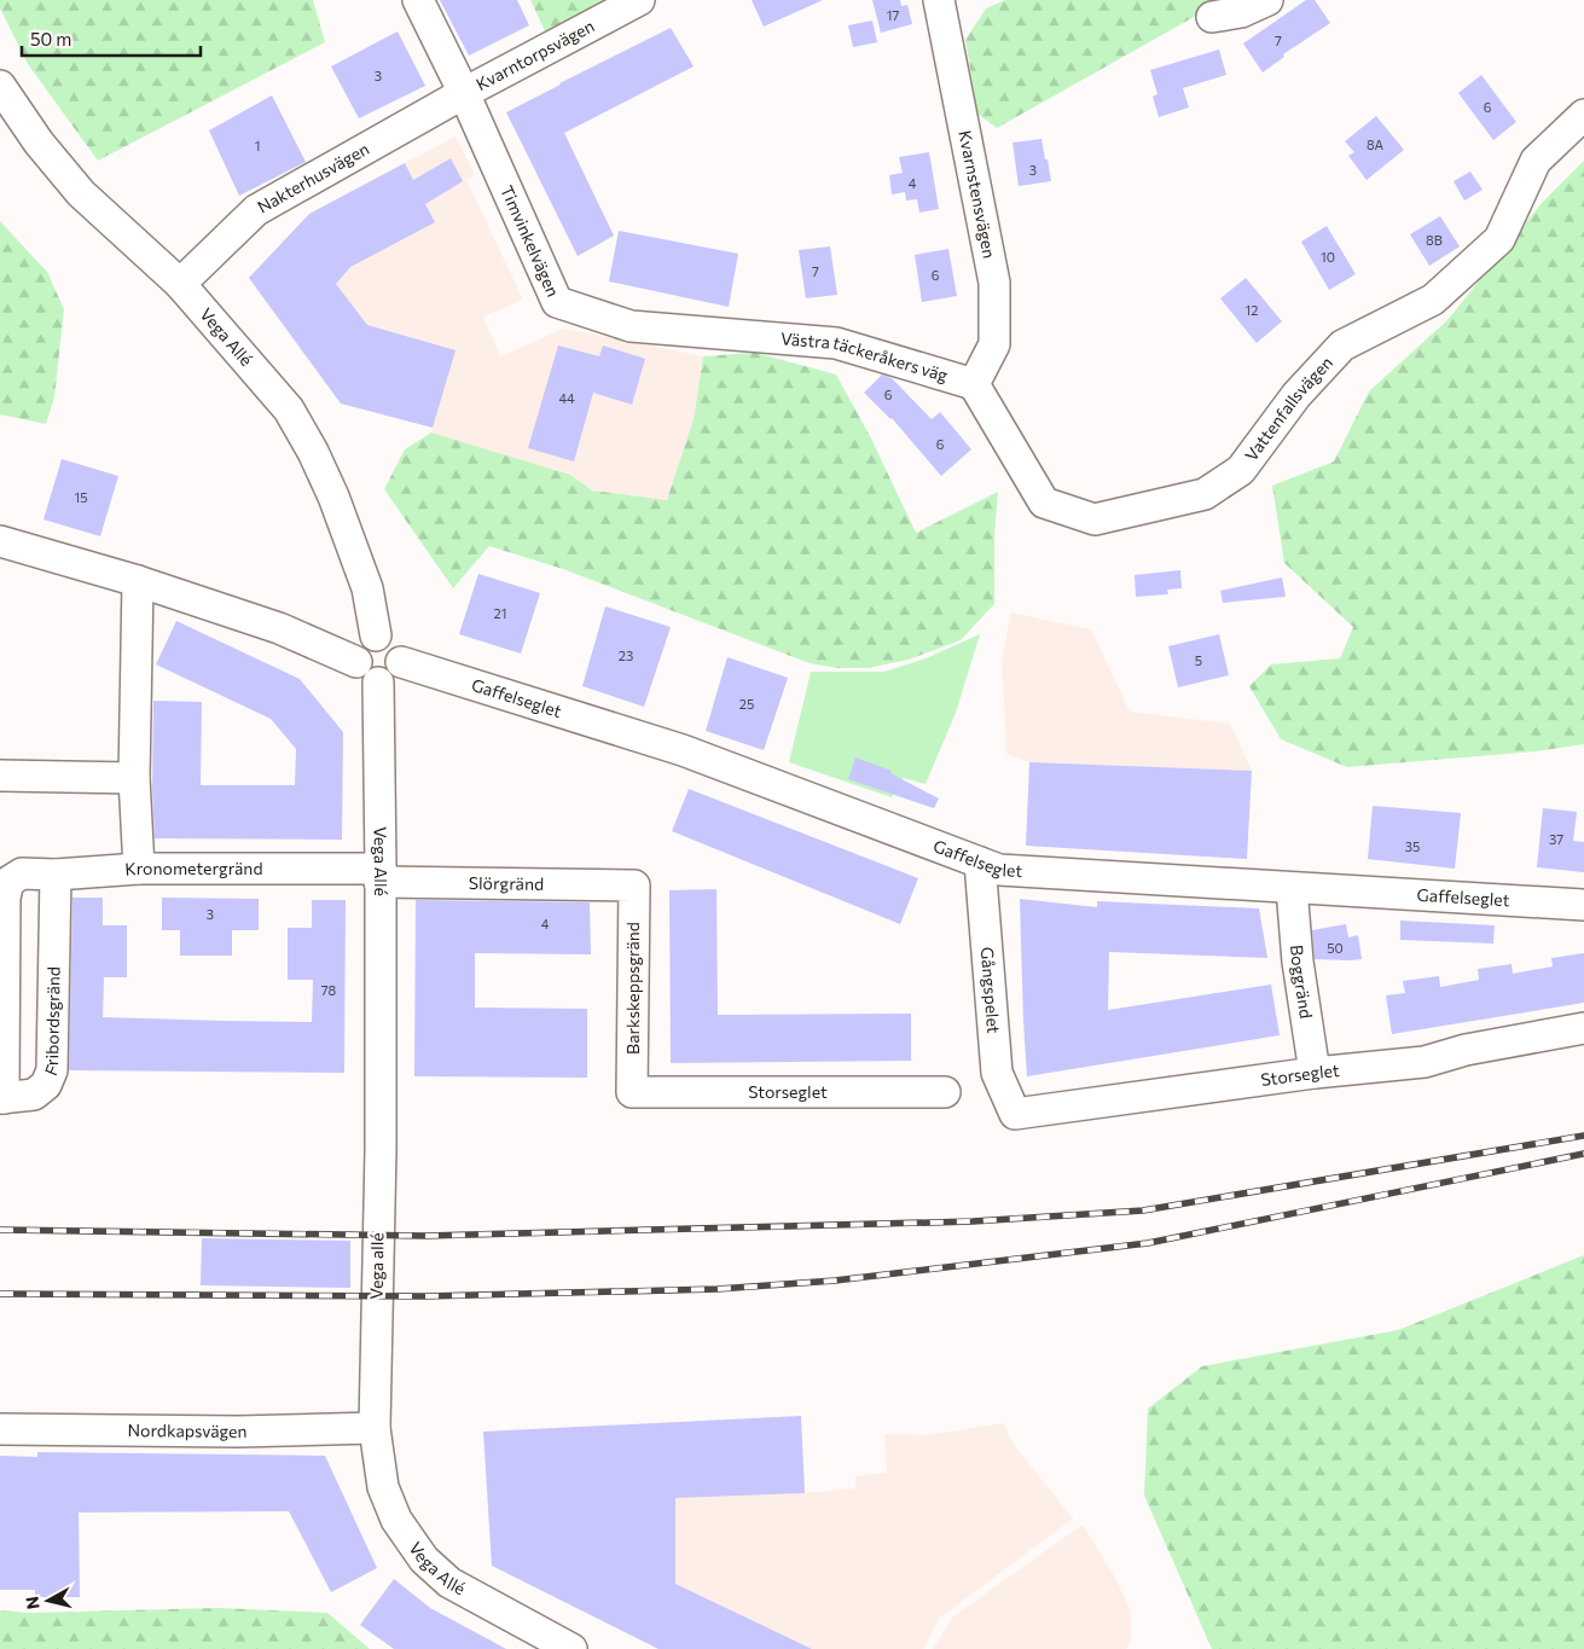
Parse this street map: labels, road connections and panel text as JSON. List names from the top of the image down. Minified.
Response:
{"streets":{"street":["Kvarntorpsvägen","Nakterhusvägen","Kvarnstensvägen","Timvinkelvägen","Vega Allé","Västra täckeråkers väg","Vattenfallsvägen","Gaffelseglet","Kronometergränd","Slörgränd","Boggränd","Barkskeppsgränd","Gångspelet","Fribordsgränd","Storseglet","Vega allé","Nordkapsvägen"]},"crossings":[["Kvarntorpsvägen","Nakterhusvägen"],["Kvarntorpsvägen","Timvinkelvägen"],["Nakterhusvägen","Timvinkelvägen"],["Nakterhusvägen","Vega Allé"],["Kvarnstensvägen","Västra täckeråkers väg"],["Kvarnstensvägen","Vattenfallsvägen"],["Timvinkelvägen","Västra täckeråkers väg"],["Vega Allé","Gaffelseglet"],["Vega Allé","Kronometergränd"],["Vega Allé","Slörgränd"],["Vega Allé","Vega allé"],["Vega Allé","Nordkapsvägen"],["Västra täckeråkers väg","Vattenfallsvägen"],["Gaffelseglet","Boggränd"],["Gaffelseglet","Gångspelet"],["Kronometergränd","Slörgränd"],["Kronometergränd","Fribordsgränd"],["Slörgränd","Barkskeppsgränd"],["Boggränd","Storseglet"],["Barkskeppsgränd","Storseglet"],["Gångspelet","Storseglet"],["Vega allé","Nordkapsvägen"]],"house_numbers":["17","7","3","6","8A","1","3","4","8B","10","7","6","12","6","44","6","15","21","23","5","25","37","35","3","4","50","78"],"scale_bar":"50 m","north":"left"}
